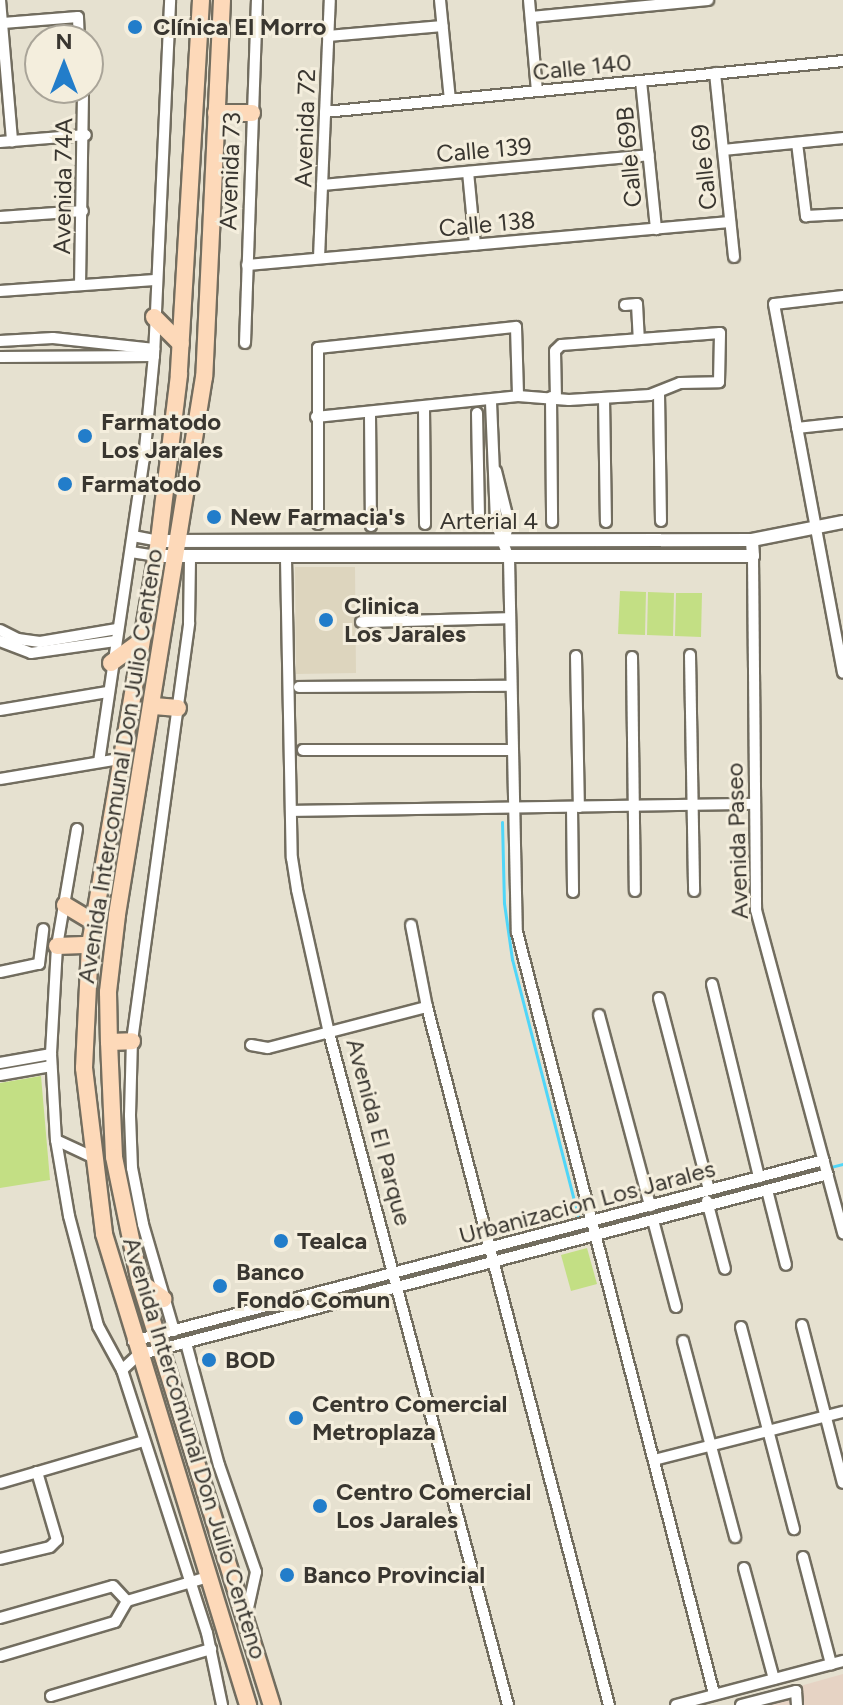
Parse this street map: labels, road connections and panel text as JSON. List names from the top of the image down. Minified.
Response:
{"streets":{"main road":["Avenida Intercomunal Don Julio Centeno"],"street":["Calle 140","Avenida 72","Calle 139","Calle 69B","Calle 69","Avenida 73","Avenida 74A","Calle 138","Arterial 4","Avenida Paseo","Avenida El Parque","Urbanizacion Los Jarales"]},"crossings":[["Calle 140","Avenida 72"],["Calle 140","Calle 69B"],["Calle 140","Calle 69"],["Avenida 72","Calle 139"],["Avenida 72","Calle 138"],["Calle 139","Calle 69B"],["Calle 69B","Calle 138"],["Calle 69","Calle 138"],["Avenida 73","Calle 138"],["Arterial 4","Avenida Intercomunal Don Julio Centeno"],["Arterial 4","Avenida Paseo"],["Arterial 4","Avenida El Parque"],["Avenida Intercomunal Don Julio Centeno","Urbanizacion Los Jarales"],["Avenida Paseo","Urbanizacion Los Jarales"],["Avenida El Parque","Urbanizacion Los Jarales"]],"places":["Clínica El Morro","Farmatodo Los Jarales","Farmatodo","New Farmacia's","Clinica Los Jarales","Tealca","Banco Fondo Comun","BOD","Centro Comercial Metroplaza","Centro Comercial Los Jarales","Banco Provincial"],"north":"top"}
